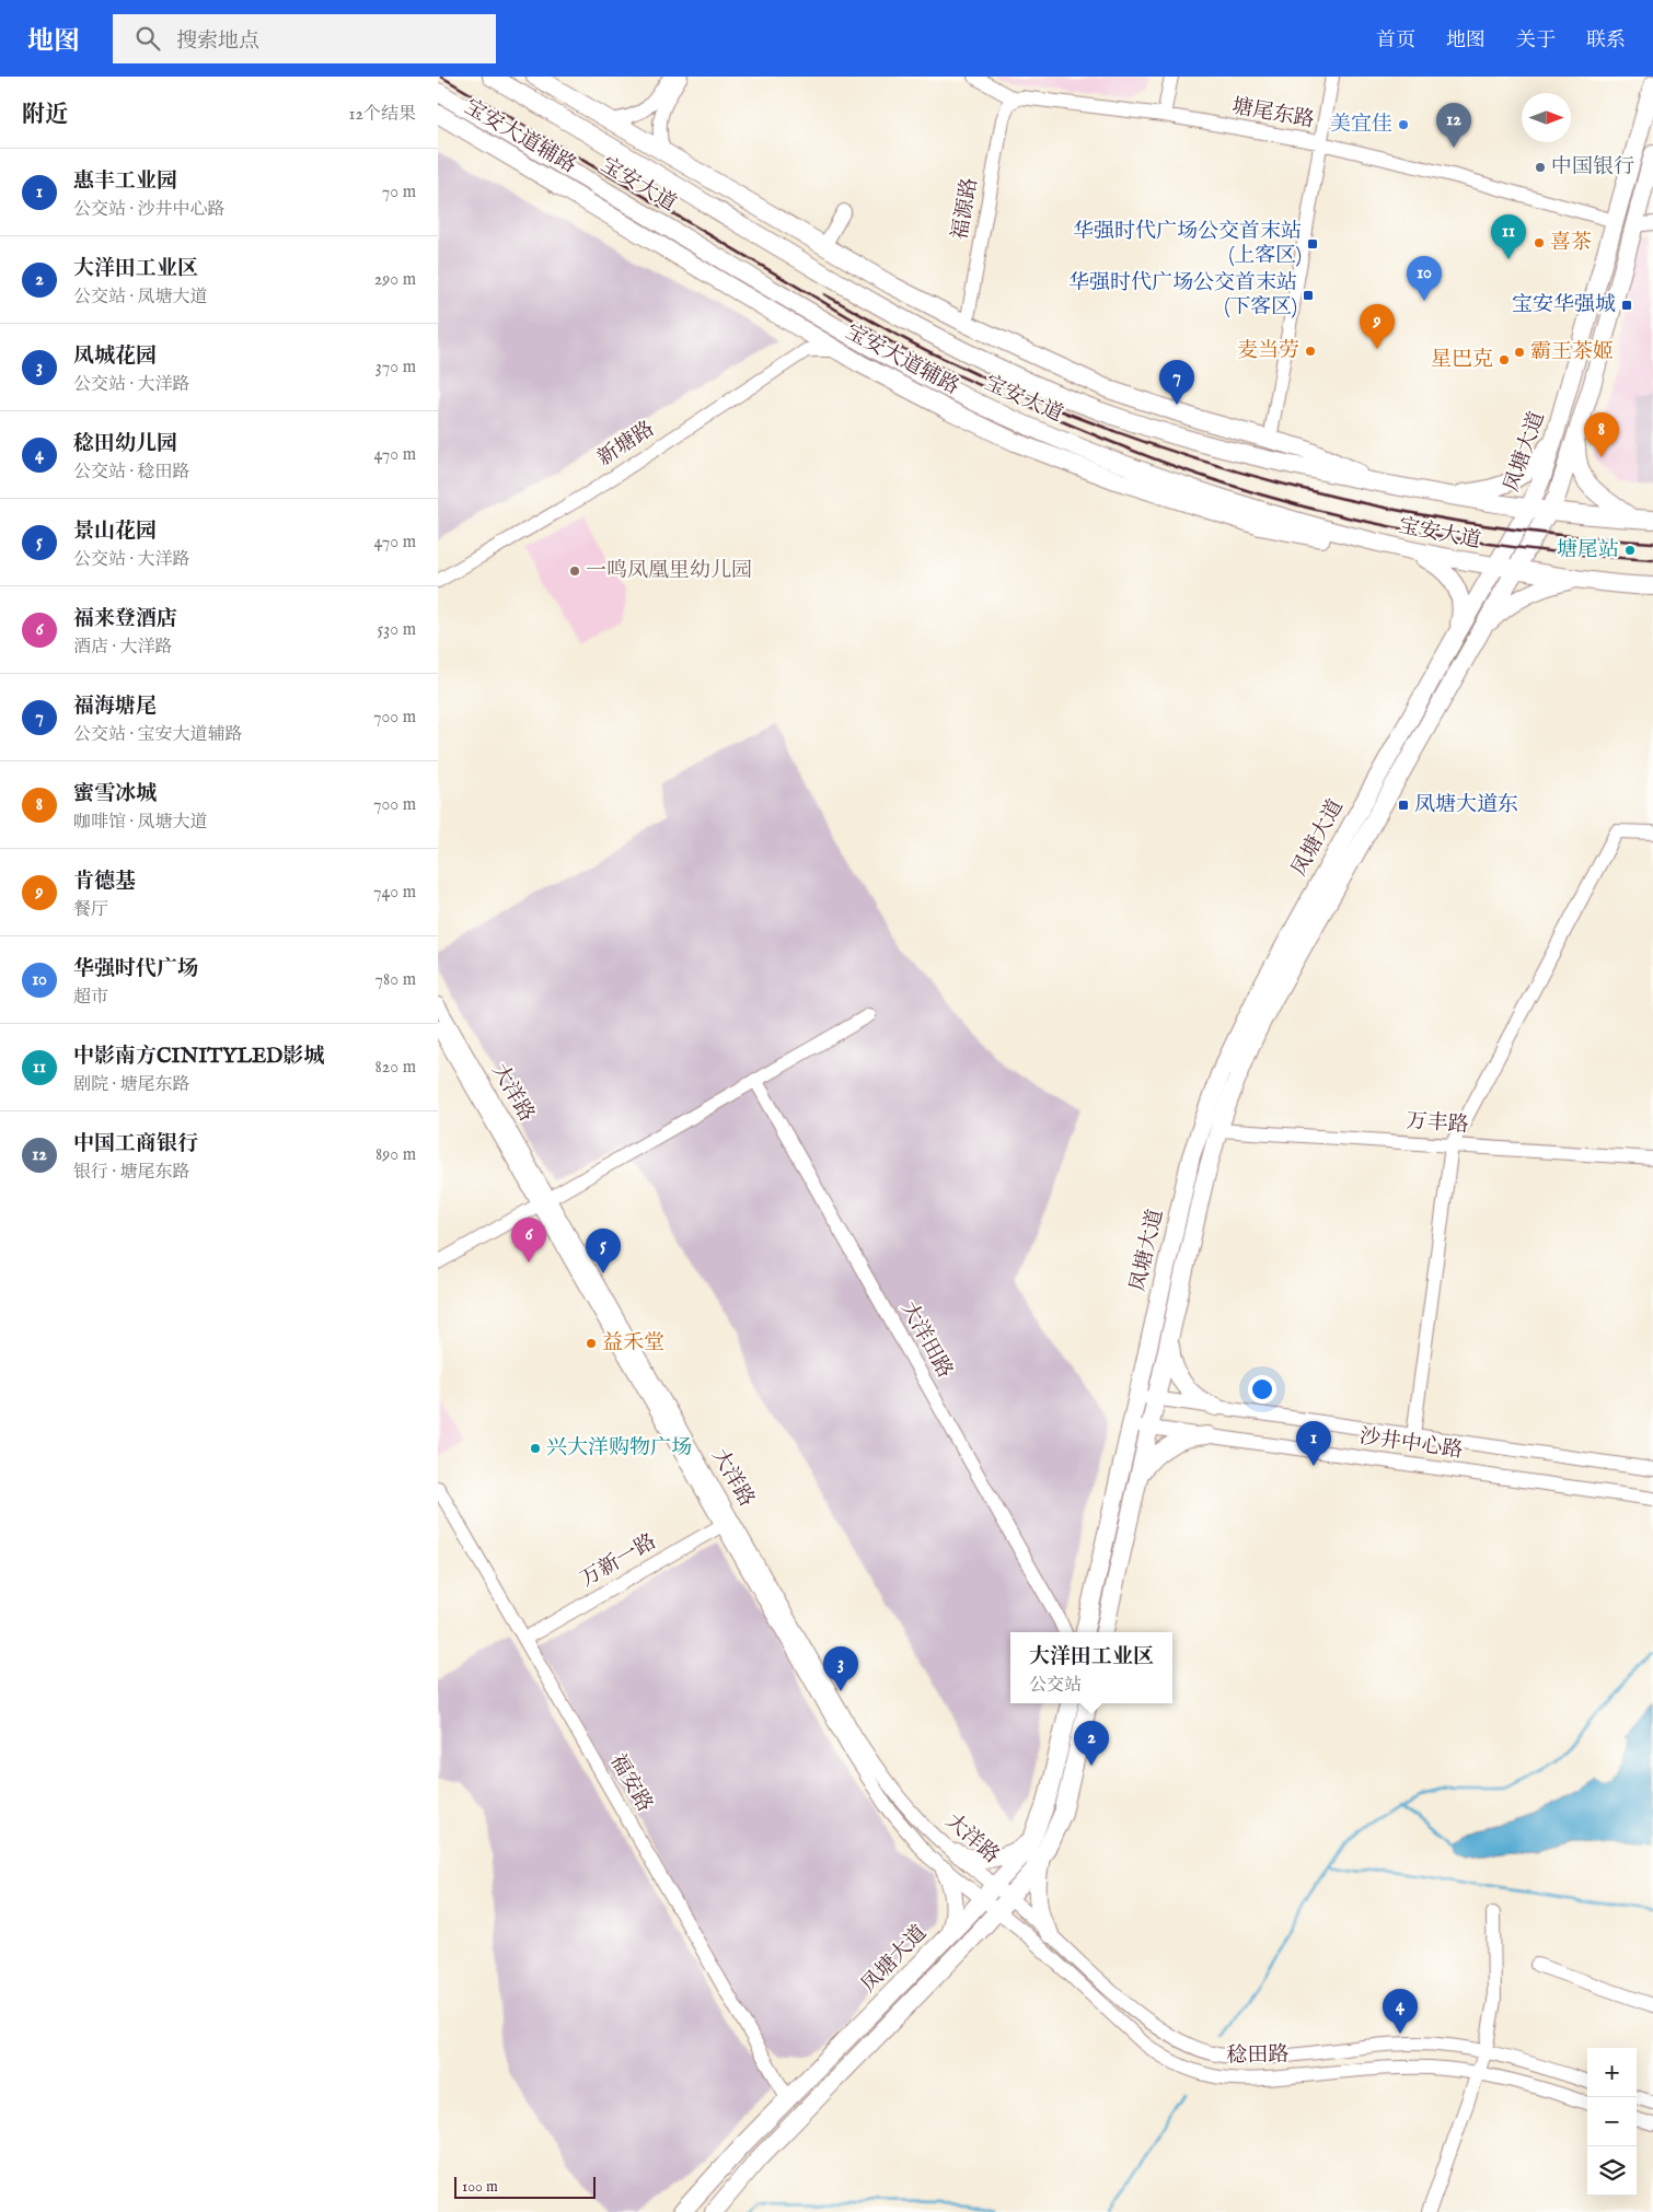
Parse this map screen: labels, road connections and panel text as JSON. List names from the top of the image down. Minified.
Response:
{"streets":{"main road":["宝安大道辅路","宝安大道","凤塘大道"],"street":["塘尾东路","福源路","新塘路","大洋路","万丰路","大洋田路","沙井中心路","万新一路","福安路","稔田路"]},"crossings":[["塘尾东路","福源路"],["塘尾东路","凤塘大道"],["宝安大道辅路","宝安大道"],["宝安大道辅路","新塘路"],["宝安大道","凤塘大道"],["凤塘大道","大洋路"],["凤塘大道","万丰路"],["凤塘大道","沙井中心路"],["凤塘大道","福安路"],["凤塘大道","稔田路"],["大洋路","万新一路"],["大洋路","稔田路"],["万新一路","福安路"]],"places":{"other":["美宜佳","中国银行","喜茶","麦当劳","霸王茶姬","星巴克","塘尾站","一鸣凤凰里幼儿园","益禾堂","兴大洋购物广场"],"transit":["华强时代广场公交首末站 (上客区)","华强时代广场公交首末站 (下客区)","宝安华强城","凤塘大道东"]},"scale_bar":"100 m","north":"right","page":{"header":"地图","search":"搜索地点","nav":["首页","地图","关于","联系"],"heading":["附近","12个结果"],"pins":["12","11","10","9","7","8","6","5","1","3","2","4"],"list":[{"mark":"1","name":"惠丰工业园","note":"公交站 · 沙井中心路","value":"70 m"},{"mark":"2","name":"大洋田工业区","note":"公交站 · 凤塘大道","value":"290 m"},{"mark":"3","name":"凤城花园","note":"公交站 · 大洋路","value":"370 m"},{"mark":"4","name":"稔田幼儿园","note":"公交站 · 稔田路","value":"470 m"},{"mark":"5","name":"景山花园","note":"公交站 · 大洋路","value":"470 m"},{"mark":"6","name":"福来登酒店","note":"酒店 · 大洋路","value":"530 m"},{"mark":"7","name":"福海塘尾","note":"公交站 · 宝安大道辅路","value":"700 m"},{"mark":"8","name":"蜜雪冰城","note":"咖啡馆 · 凤塘大道","value":"700 m"},{"mark":"9","name":"肯德基","note":"餐厅","value":"740 m"},{"mark":"10","name":"华强时代广场","note":"超市","value":"780 m"},{"mark":"11","name":"中影南方CINITYLED影城","note":"剧院 · 塘尾东路","value":"820 m"},{"mark":"12","name":"中国工商银行","note":"银行 · 塘尾东路","value":"890 m"}],"popup":["大洋田工业区","公交站"],"map_buttons":["+","−"],"scale":"100 m"}}
